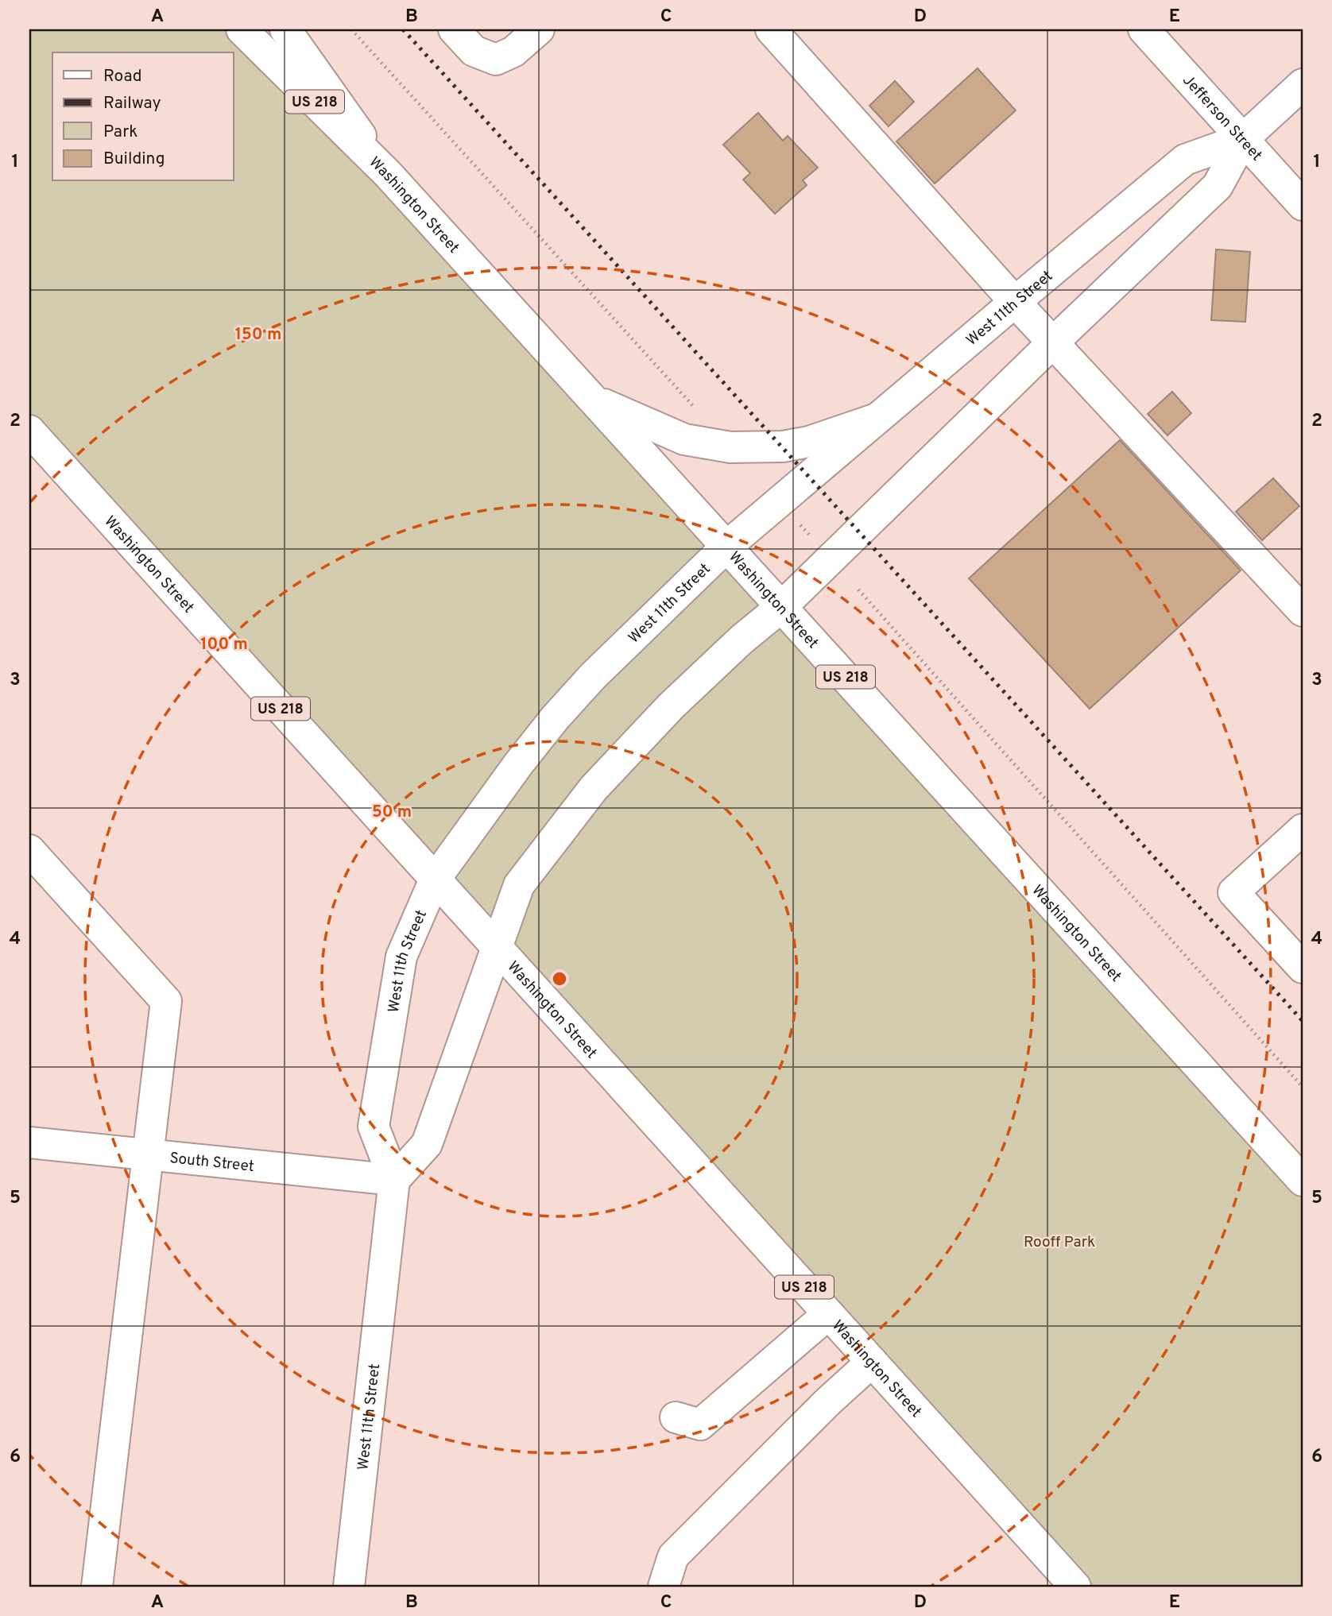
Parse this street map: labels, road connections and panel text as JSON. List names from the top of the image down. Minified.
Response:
{"streets":{"main road":["US 218","Jefferson Street","Washington Street","West 11th Street","South Street"]},"crossings":[["US 218","Washington Street"],["Jefferson Street","West 11th Street"],["Washington Street","West 11th Street"],["West 11th Street","South Street"]],"parks":["Rooff Park"],"legend":["Road","Railway","Park","Building"],"grid":{"columns":["A","B","C","D","E"],"rows":["1","2","3","4","5","6"]},"rings":["150 m","100 m","50 m"]}
